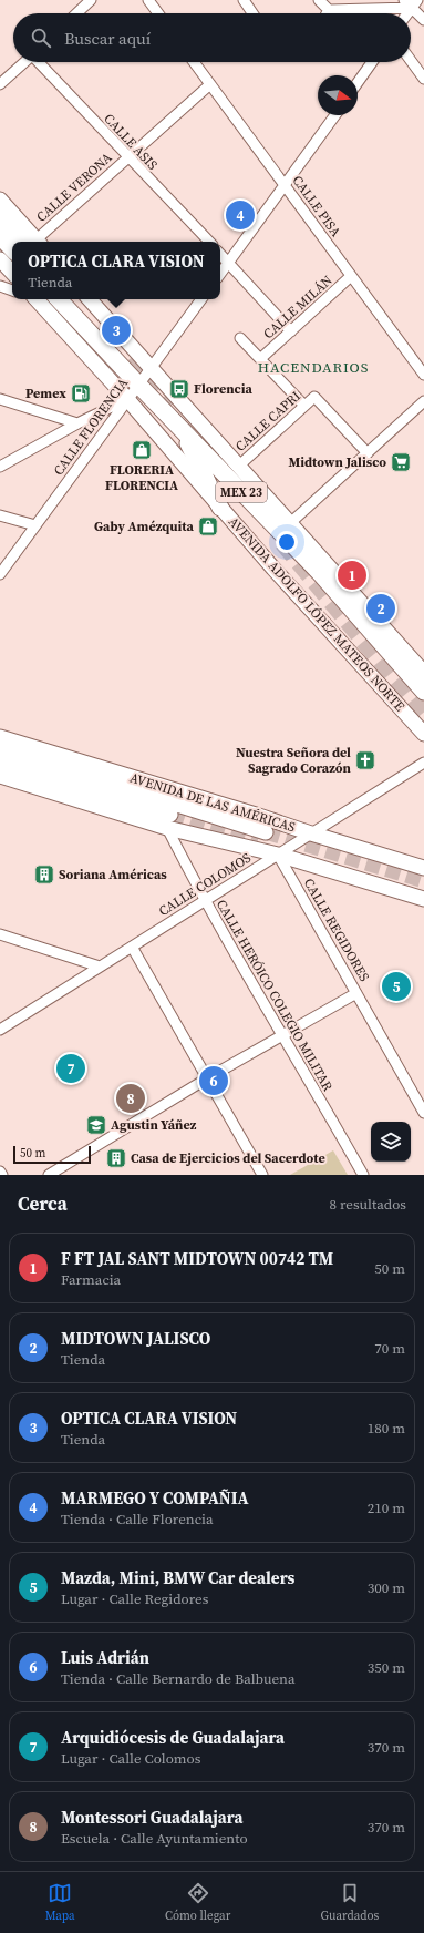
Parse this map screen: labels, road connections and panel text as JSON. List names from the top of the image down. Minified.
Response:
{"streets":{"main road":["MEX 23","AVENIDA ADOLFO LÓPEZ MATEOS NORTE","AVENIDA DE LAS AMÉRICAS"],"street":["CALLE ASIS","CALLE VERONA","CALLE PISA","CALLE MILÁN","CALLE CAPRI","CALLE FLORENCIA","CALLE COLOMOS","CALLE REGIDORES","CALLE HERÓICO COLEGIO MILITAR"]},"crossings":[["CALLE ASIS","CALLE VERONA"],["CALLE VERONA","CALLE PISA"],["CALLE PISA","CALLE MILÁN"],["CALLE FLORENCIA","AVENIDA ADOLFO LÓPEZ MATEOS NORTE"],["AVENIDA DE LAS AMÉRICAS","CALLE COLOMOS"],["AVENIDA DE LAS AMÉRICAS","CALLE REGIDORES"],["AVENIDA DE LAS AMÉRICAS","CALLE HERÓICO COLEGIO MILITAR"],["CALLE COLOMOS","CALLE REGIDORES"],["CALLE COLOMOS","CALLE HERÓICO COLEGIO MILITAR"]],"districts":["HACENDARIOS"],"places":{"bus stop":["Florencia"],"fuel station":["Pemex"],"shop":["FLORERIA FLORENCIA","Gaby Amézquita"],"supermarket":["Midtown Jalisco"],"church":["Nuestra Señora del Sagrado Corazón"],"building":["Soriana Américas","Casa de Ejercicios del Sacerdote"],"school or university":["Agustin Yáñez"]},"scale_bar":"50 m","north":"right","page":{"search":"Buscar aquí","pins":["4","3","1","2","5","7","6","8"],"popup":["OPTICA CLARA VISION","Tienda"],"scale":"50 m","heading":["Cerca","8 resultados"],"list":[{"mark":"1","name":"F FT JAL SANT MIDTOWN 00742 TM","note":"Farmacia","value":"50 m"},{"mark":"2","name":"MIDTOWN JALISCO","note":"Tienda","value":"70 m"},{"mark":"3","name":"OPTICA CLARA VISION","note":"Tienda","value":"180 m"},{"mark":"4","name":"MARMEGO Y COMPAÑIA","note":"Tienda · Calle Florencia","value":"210 m"},{"mark":"5","name":"Mazda, Mini, BMW Car dealers","note":"Lugar · Calle Regidores","value":"300 m"},{"mark":"6","name":"Luis Adrián","note":"Tienda · Calle Bernardo de Balbuena","value":"350 m"},{"mark":"7","name":"Arquidiócesis de Guadalajara","note":"Lugar · Calle Colomos","value":"370 m"},{"mark":"8","name":"Montessori Guadalajara","note":"Escuela · Calle Ayuntamiento","value":"370 m"}],"nav":["Mapa","Cómo llegar","Guardados"]}}
